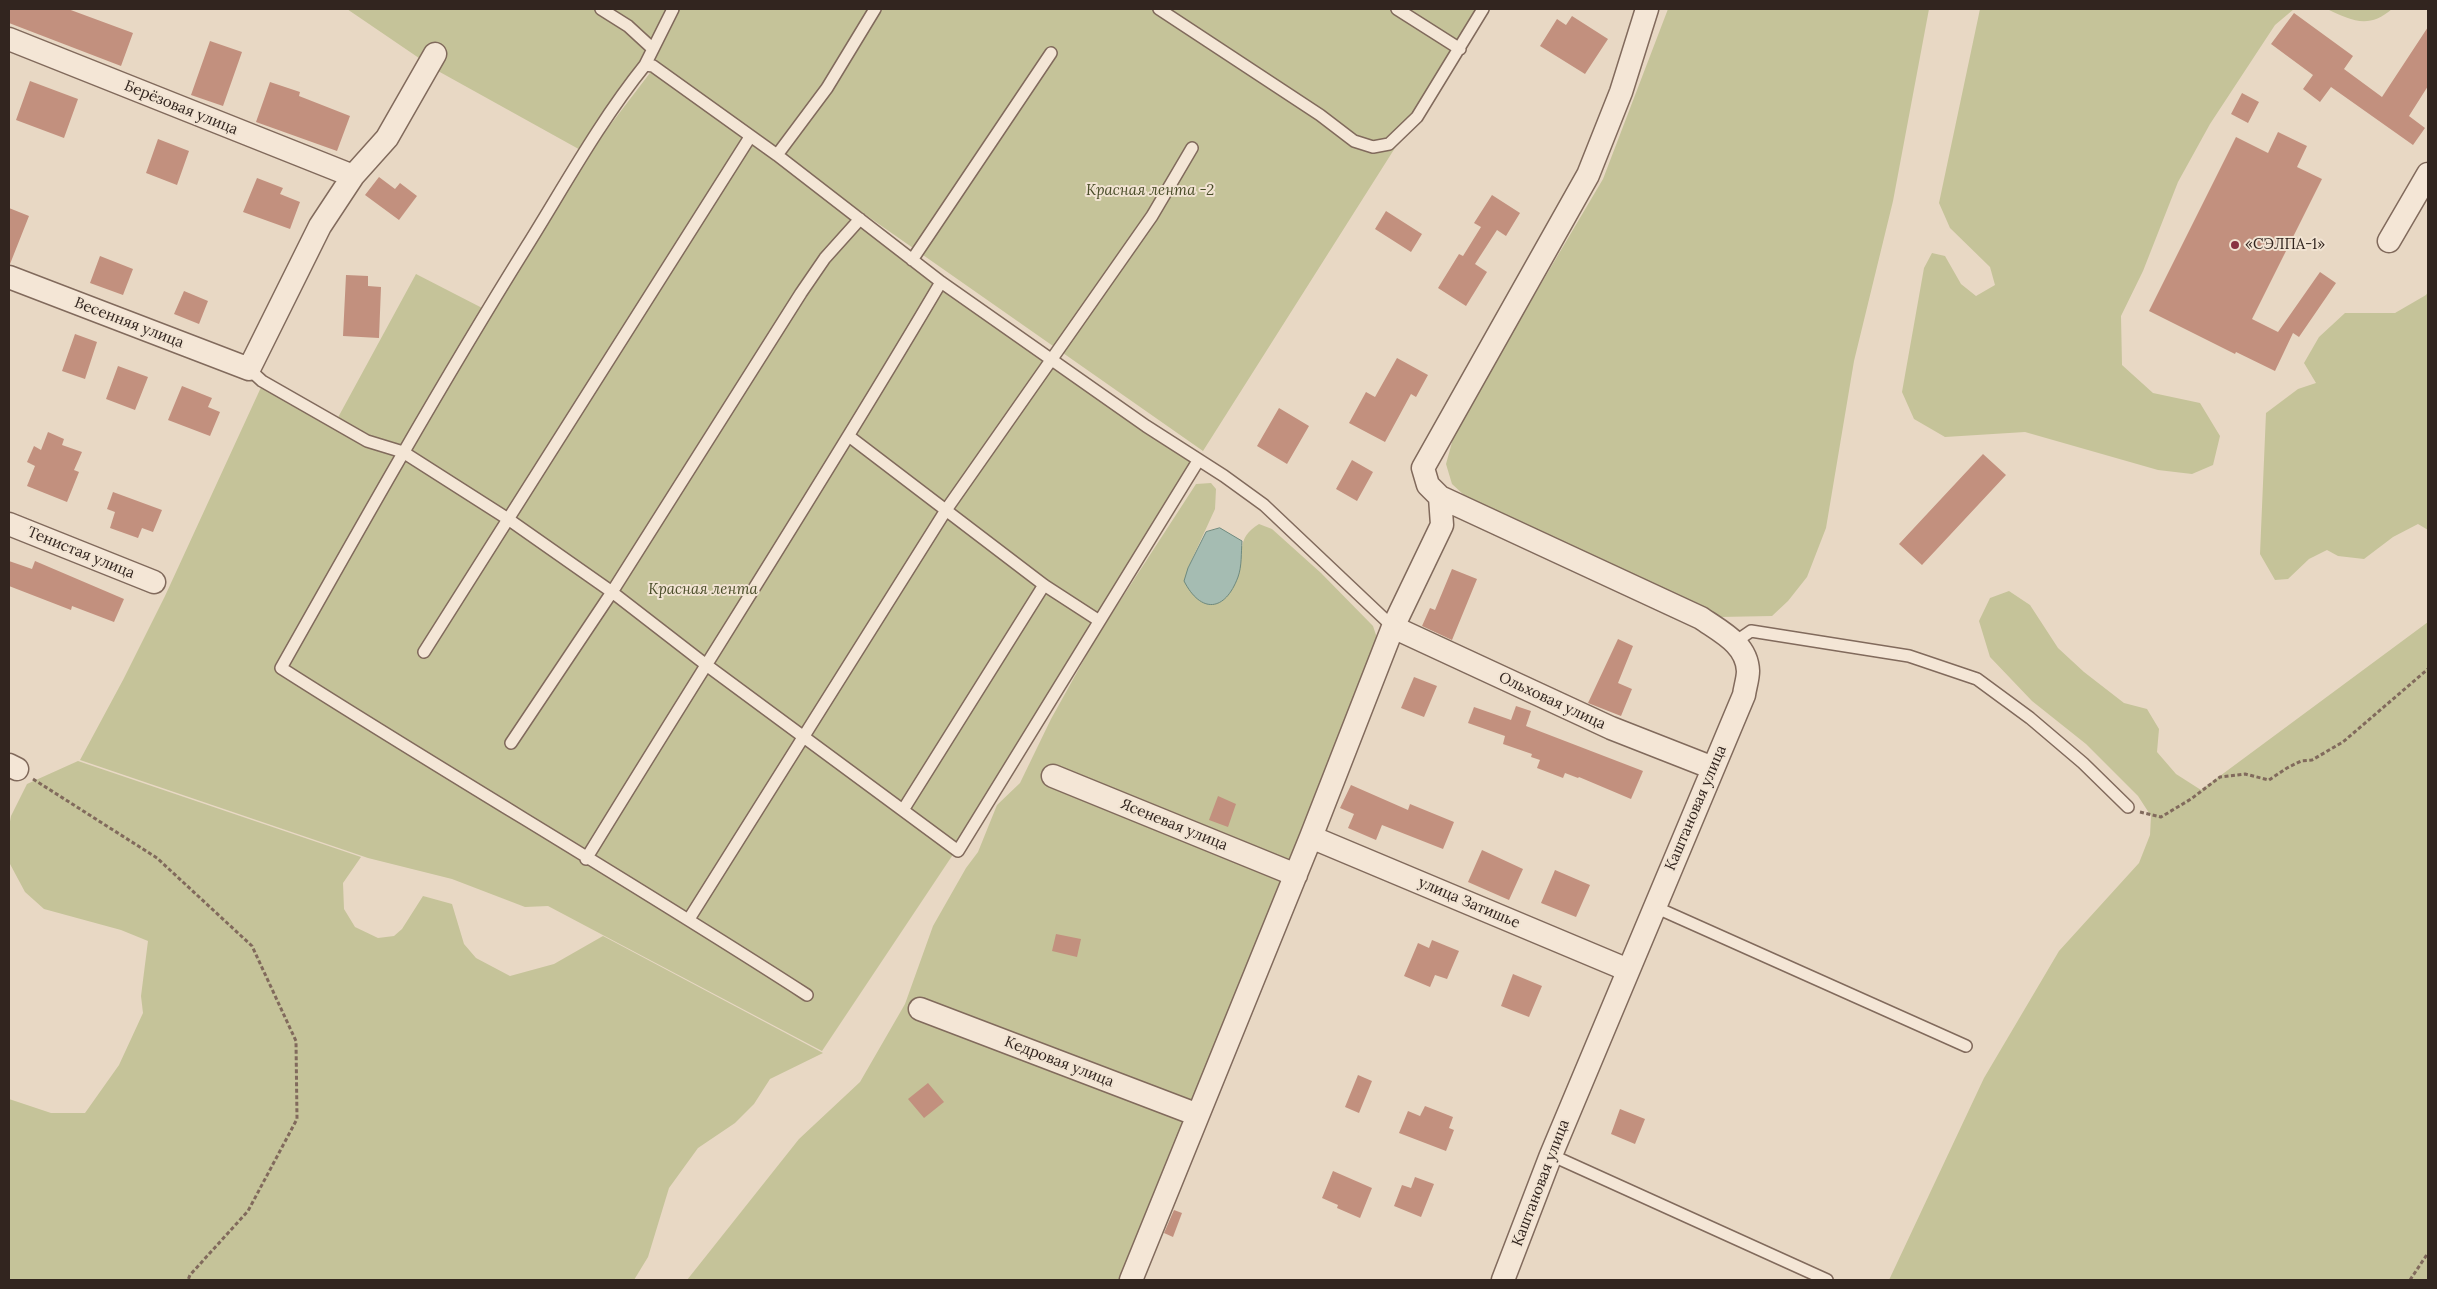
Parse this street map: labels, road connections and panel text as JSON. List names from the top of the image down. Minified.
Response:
{"streets":{"street":["Берёзовая улица","Весенняя улица","Тенистая улица","Ольховая улица","Каштановая улица","Ясеневая улица","улица Затишье","Кедровая улица"]},"crossings":[["Ольховая улица","Каштановая улица"],["Каштановая улица","улица Затишье"]],"parks":["Красная лента -2","Красная лента"],"places":["«СЭЛПА-1»"]}
